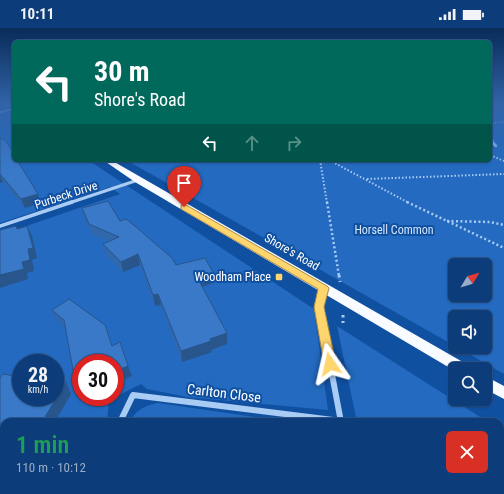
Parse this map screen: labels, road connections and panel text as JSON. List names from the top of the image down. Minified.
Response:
{"streets":{"main road":["Shore's Road"],"street":["Purbeck Drive","Carlton Close"]},"crossings":[["Purbeck Drive","Shore's Road"]],"parks":["Horsell Common"],"places":{"transit":["Woodham Place"]},"north":"top right","page":{"status":"10:11","turn":["30 m","Shore's Road"],"speed":"28 km/h","limit":"30","heading":["1 min","110 m · 10:12"]}}
